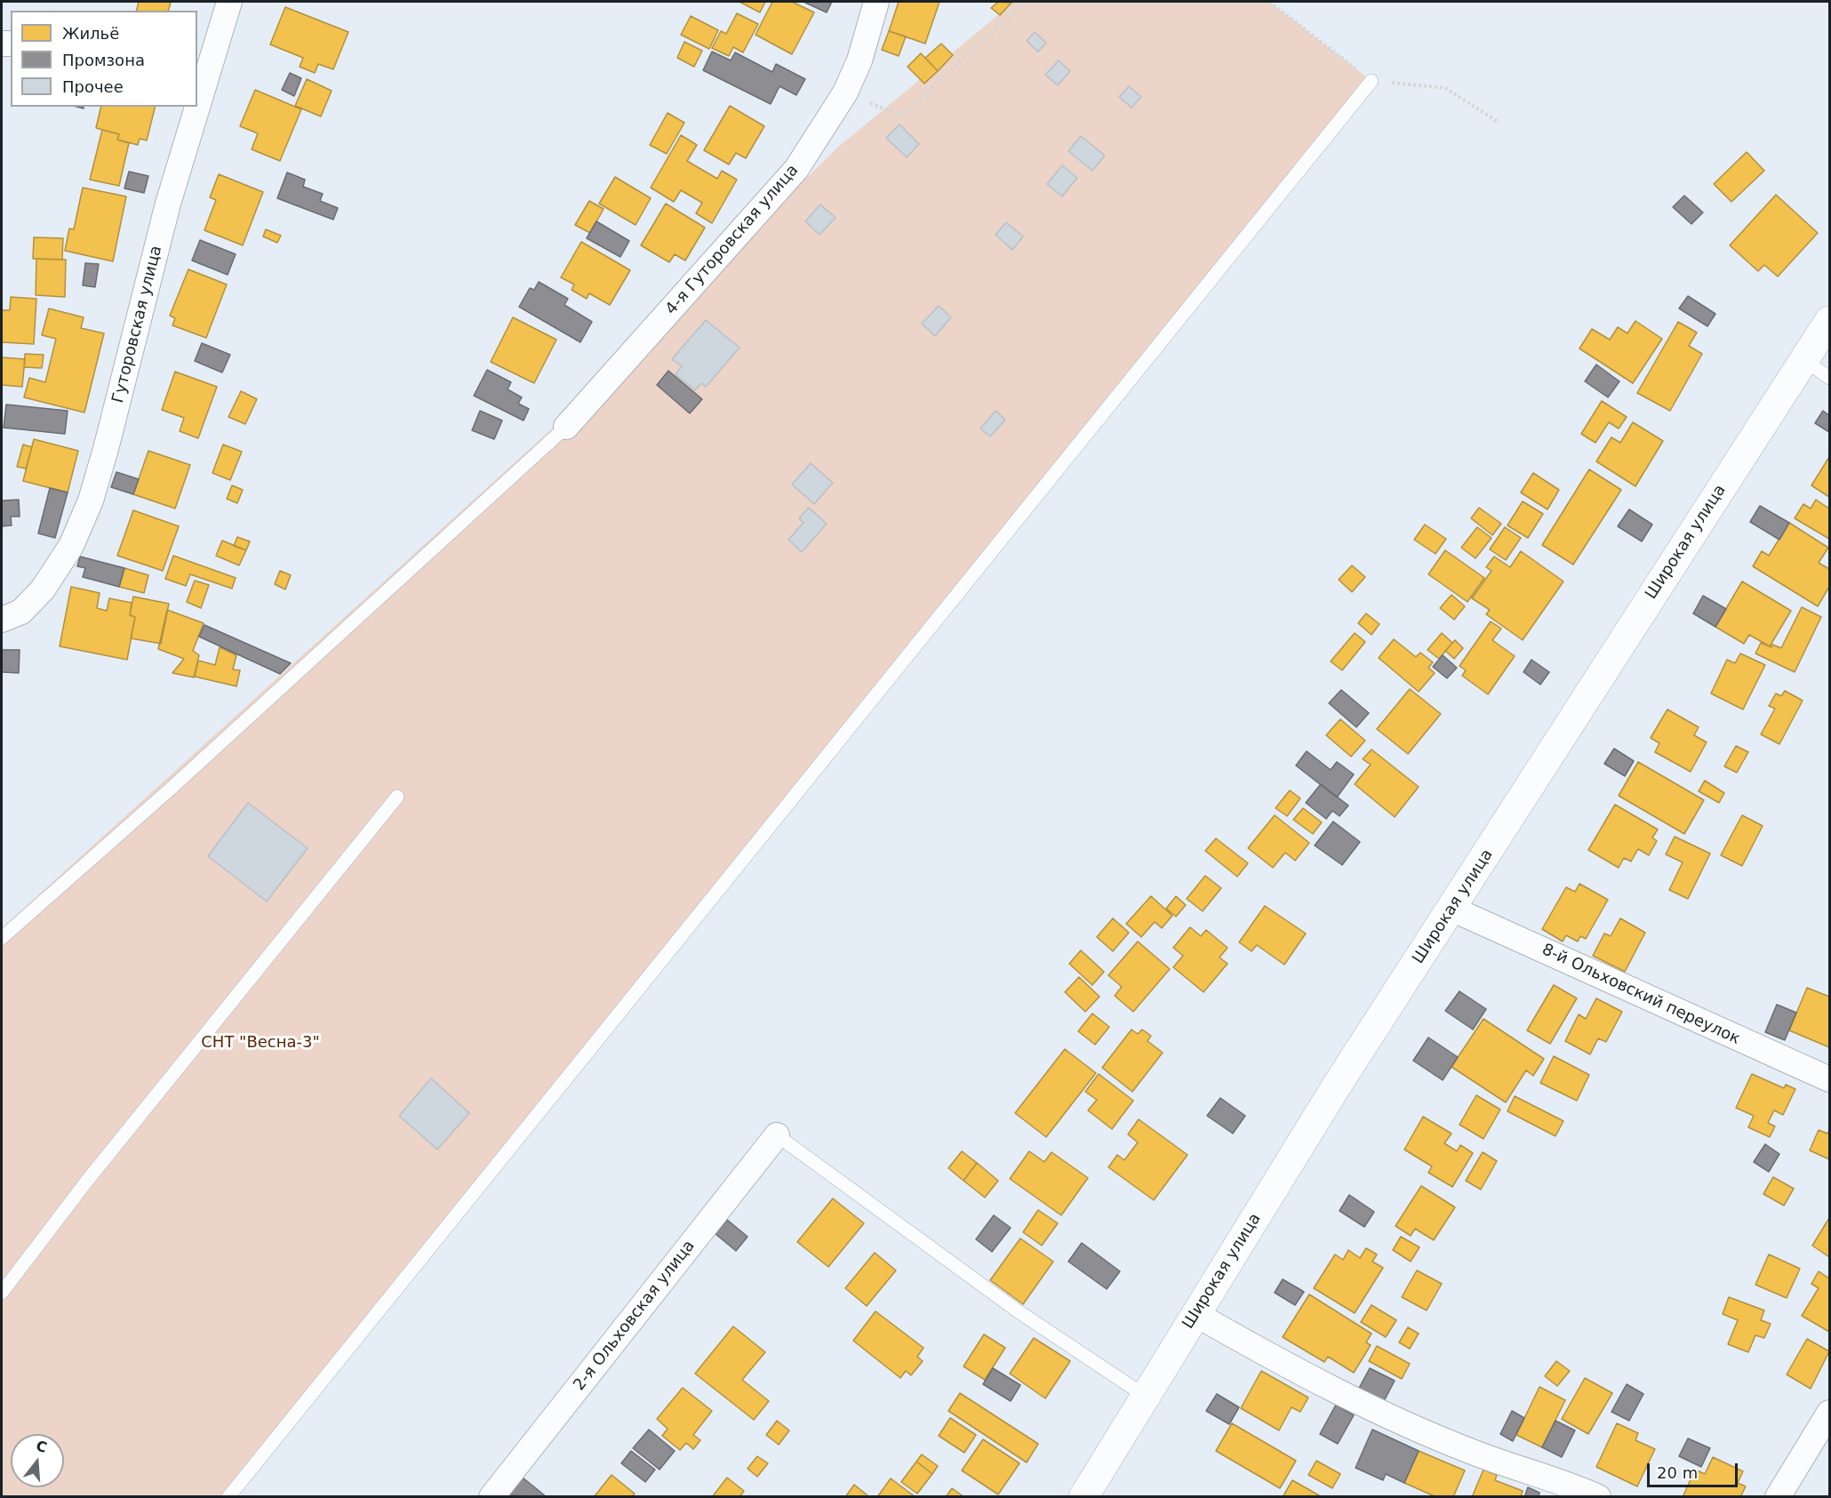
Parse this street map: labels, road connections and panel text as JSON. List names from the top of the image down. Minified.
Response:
{"streets":{"street":["4-я Гуторовская улица","Гуторовская улица","Широкая улица","8-й Ольховский переулок","2-я Ольховская улица"]},"crossings":[["Широкая улица","8-й Ольховский переулок"]],"parks":["СНТ \"Весна-3\""],"legend":["Жильё","Промзона","Прочее"],"scale_bar":"20 m","north":"top"}
